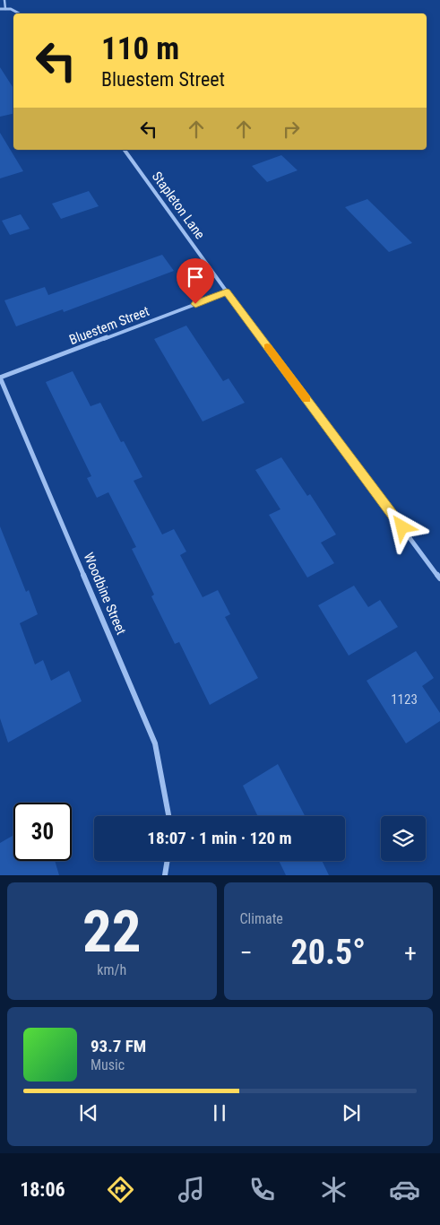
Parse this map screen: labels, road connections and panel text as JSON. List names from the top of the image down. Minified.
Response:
{"streets":{"street":["Stapleton Lane","Bluestem Street","Woodbine Street"]},"crossings":[["Stapleton Lane","Bluestem Street"],["Bluestem Street","Woodbine Street"]],"house_numbers":["1123"],"page":{"turn":["110 m","Bluestem Street"],"limit":"30","trip":"18:07 · 1 min · 120 m","tile":[["22","km/h"],"Climate"],"heat":["−","20.5°","+"],"song":["93.7 FM","Music"],"tabs":"18:06"}}
